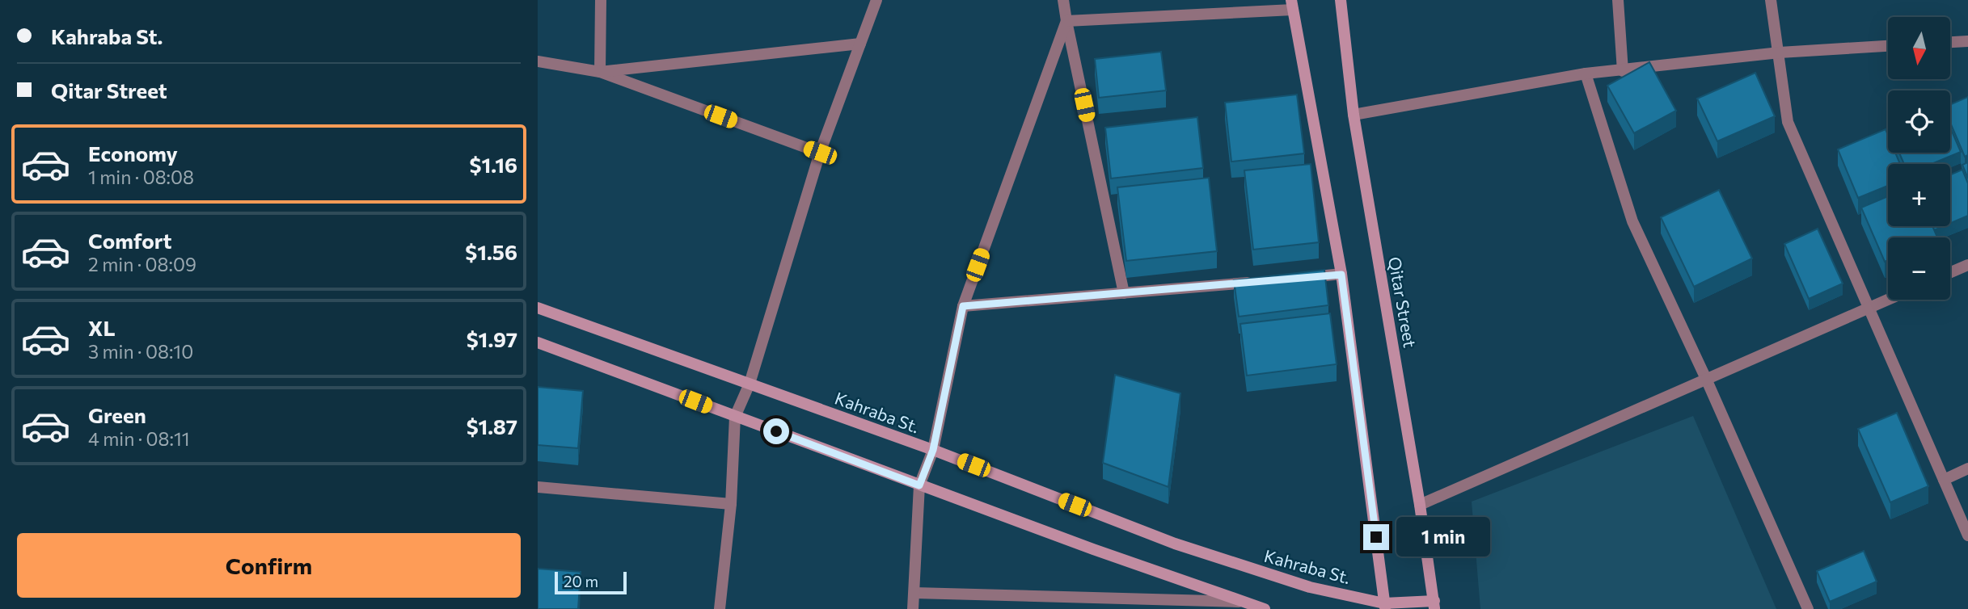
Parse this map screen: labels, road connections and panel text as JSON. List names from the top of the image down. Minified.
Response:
{"streets":{"main road":["Qitar Street","Kahraba St."]},"crossings":[["Qitar Street","Kahraba St."]],"scale_bar":"20 m","north":"bottom","page":{"banner":["Kahraba St.","Qitar Street"],"map_buttons":["+","−"],"list":[{"name":"Economy","note":"1 min · 08:08","value":"$1.16"},{"name":"Comfort","note":"2 min · 08:09","value":"$1.56"},{"name":"XL","note":"3 min · 08:10","value":"$1.97"},{"name":"Green","note":"4 min · 08:11","value":"$1.87"}],"bubble":"1 min","buttons":"Confirm","scale":"20 m"}}
